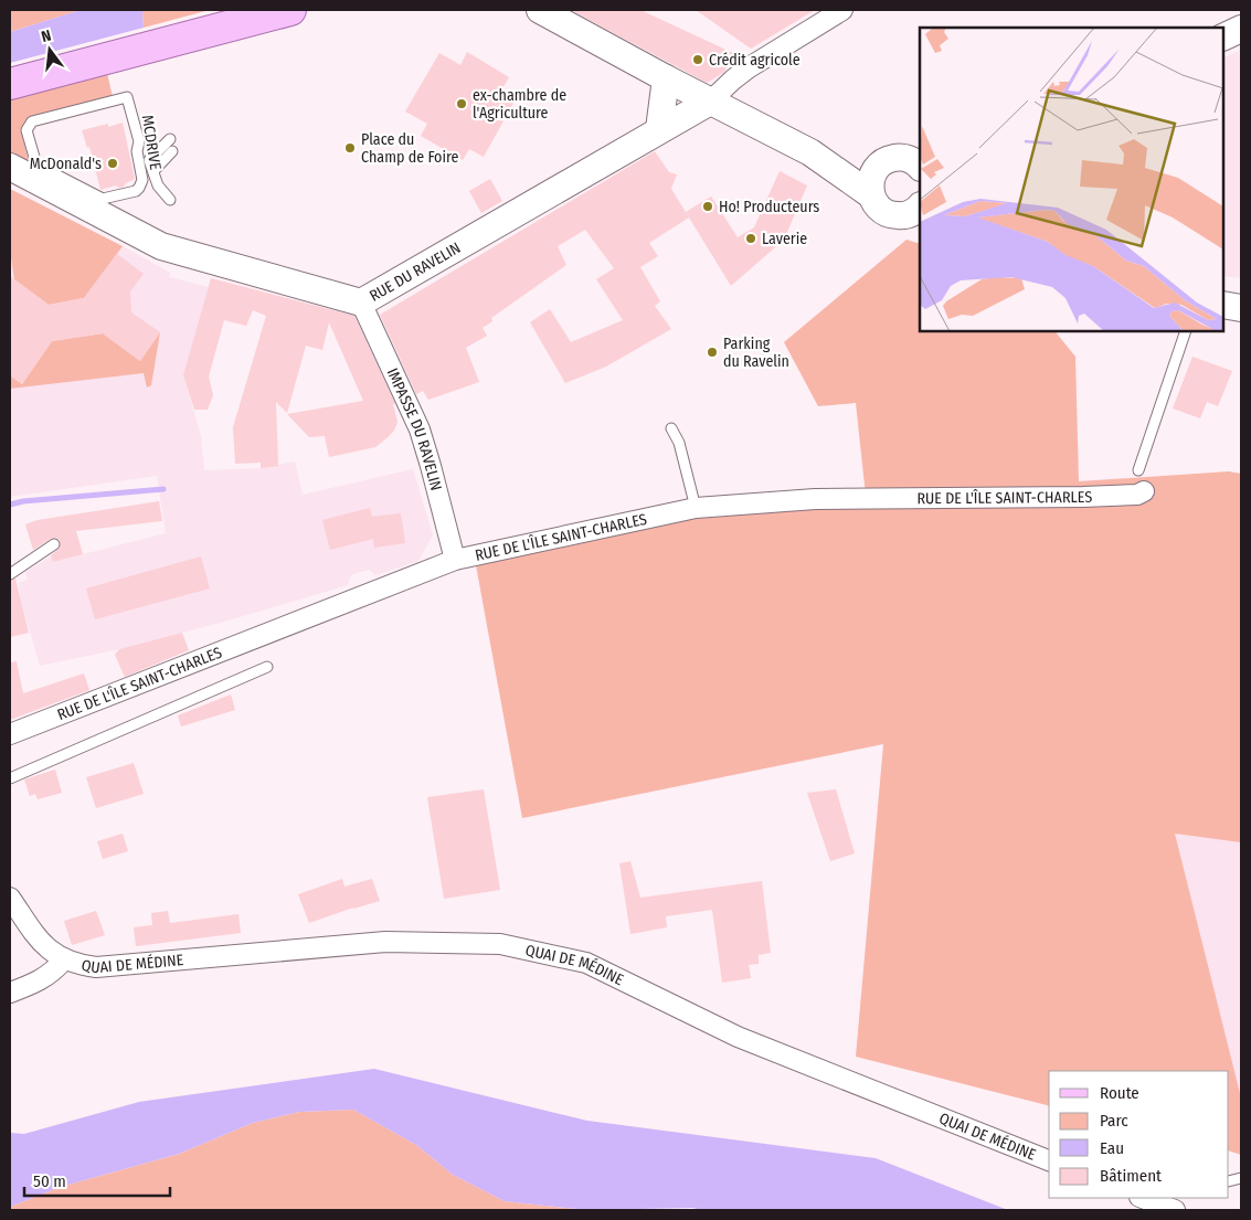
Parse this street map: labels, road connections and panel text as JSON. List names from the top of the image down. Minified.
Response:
{"streets":{"main road":["RUE DU RAVELIN"],"street":["IMPASSE DU RAVELIN","RUE DE L'ÎLE SAINT-CHARLES","QUAI DE MÉDINE"],"lane":["MCDRIVE"]},"crossings":[["RUE DU RAVELIN","IMPASSE DU RAVELIN"],["IMPASSE DU RAVELIN","RUE DE L'ÎLE SAINT-CHARLES"]],"places":["Crédit agricole","ex-chambre de l'Agriculture","Place du Champ de Foire","McDonald's","Ho! Producteurs","Laverie","Parking du Ravelin"],"legend":["Route","Parc","Eau","Bâtiment"],"scale_bar":"50 m","north":"top"}
